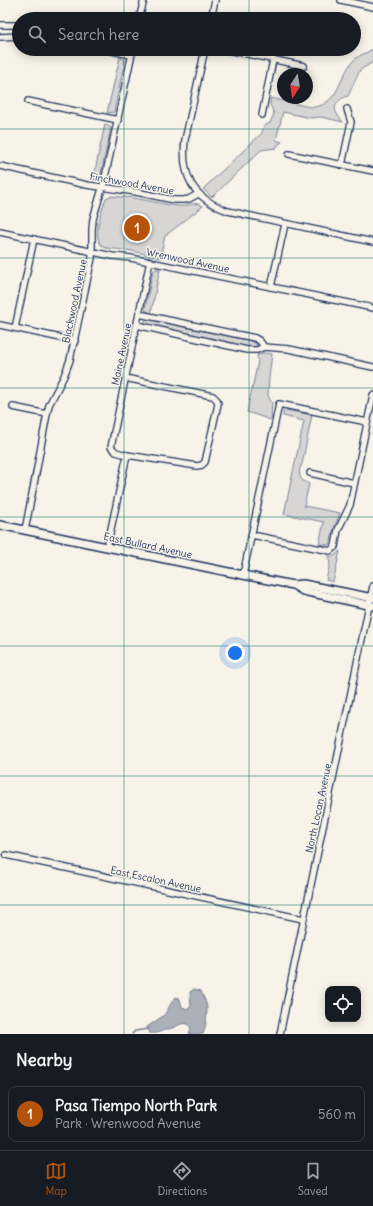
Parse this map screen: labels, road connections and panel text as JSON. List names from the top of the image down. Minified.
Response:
{"streets":{"main road":["East Bullard Avenue"],"street":["Finchwood Avenue","Wrenwood Avenue","Blackwood Avenue","Maine Avenue","North Locan Avenue","East Escalon Avenue"]},"crossings":[["Finchwood Avenue","Blackwood Avenue"],["Wrenwood Avenue","Blackwood Avenue"],["Wrenwood Avenue","Maine Avenue"],["Blackwood Avenue","East Bullard Avenue"],["East Bullard Avenue","North Locan Avenue"],["North Locan Avenue","East Escalon Avenue"]],"north":"bottom","page":{"search":"Search here","pins":"1","heading":"Nearby","list":[{"mark":"1","name":"Pasa Tiempo North Park","note":"Park · Wrenwood Avenue","value":"560 m"}],"nav":["Map","Directions","Saved"]}}
